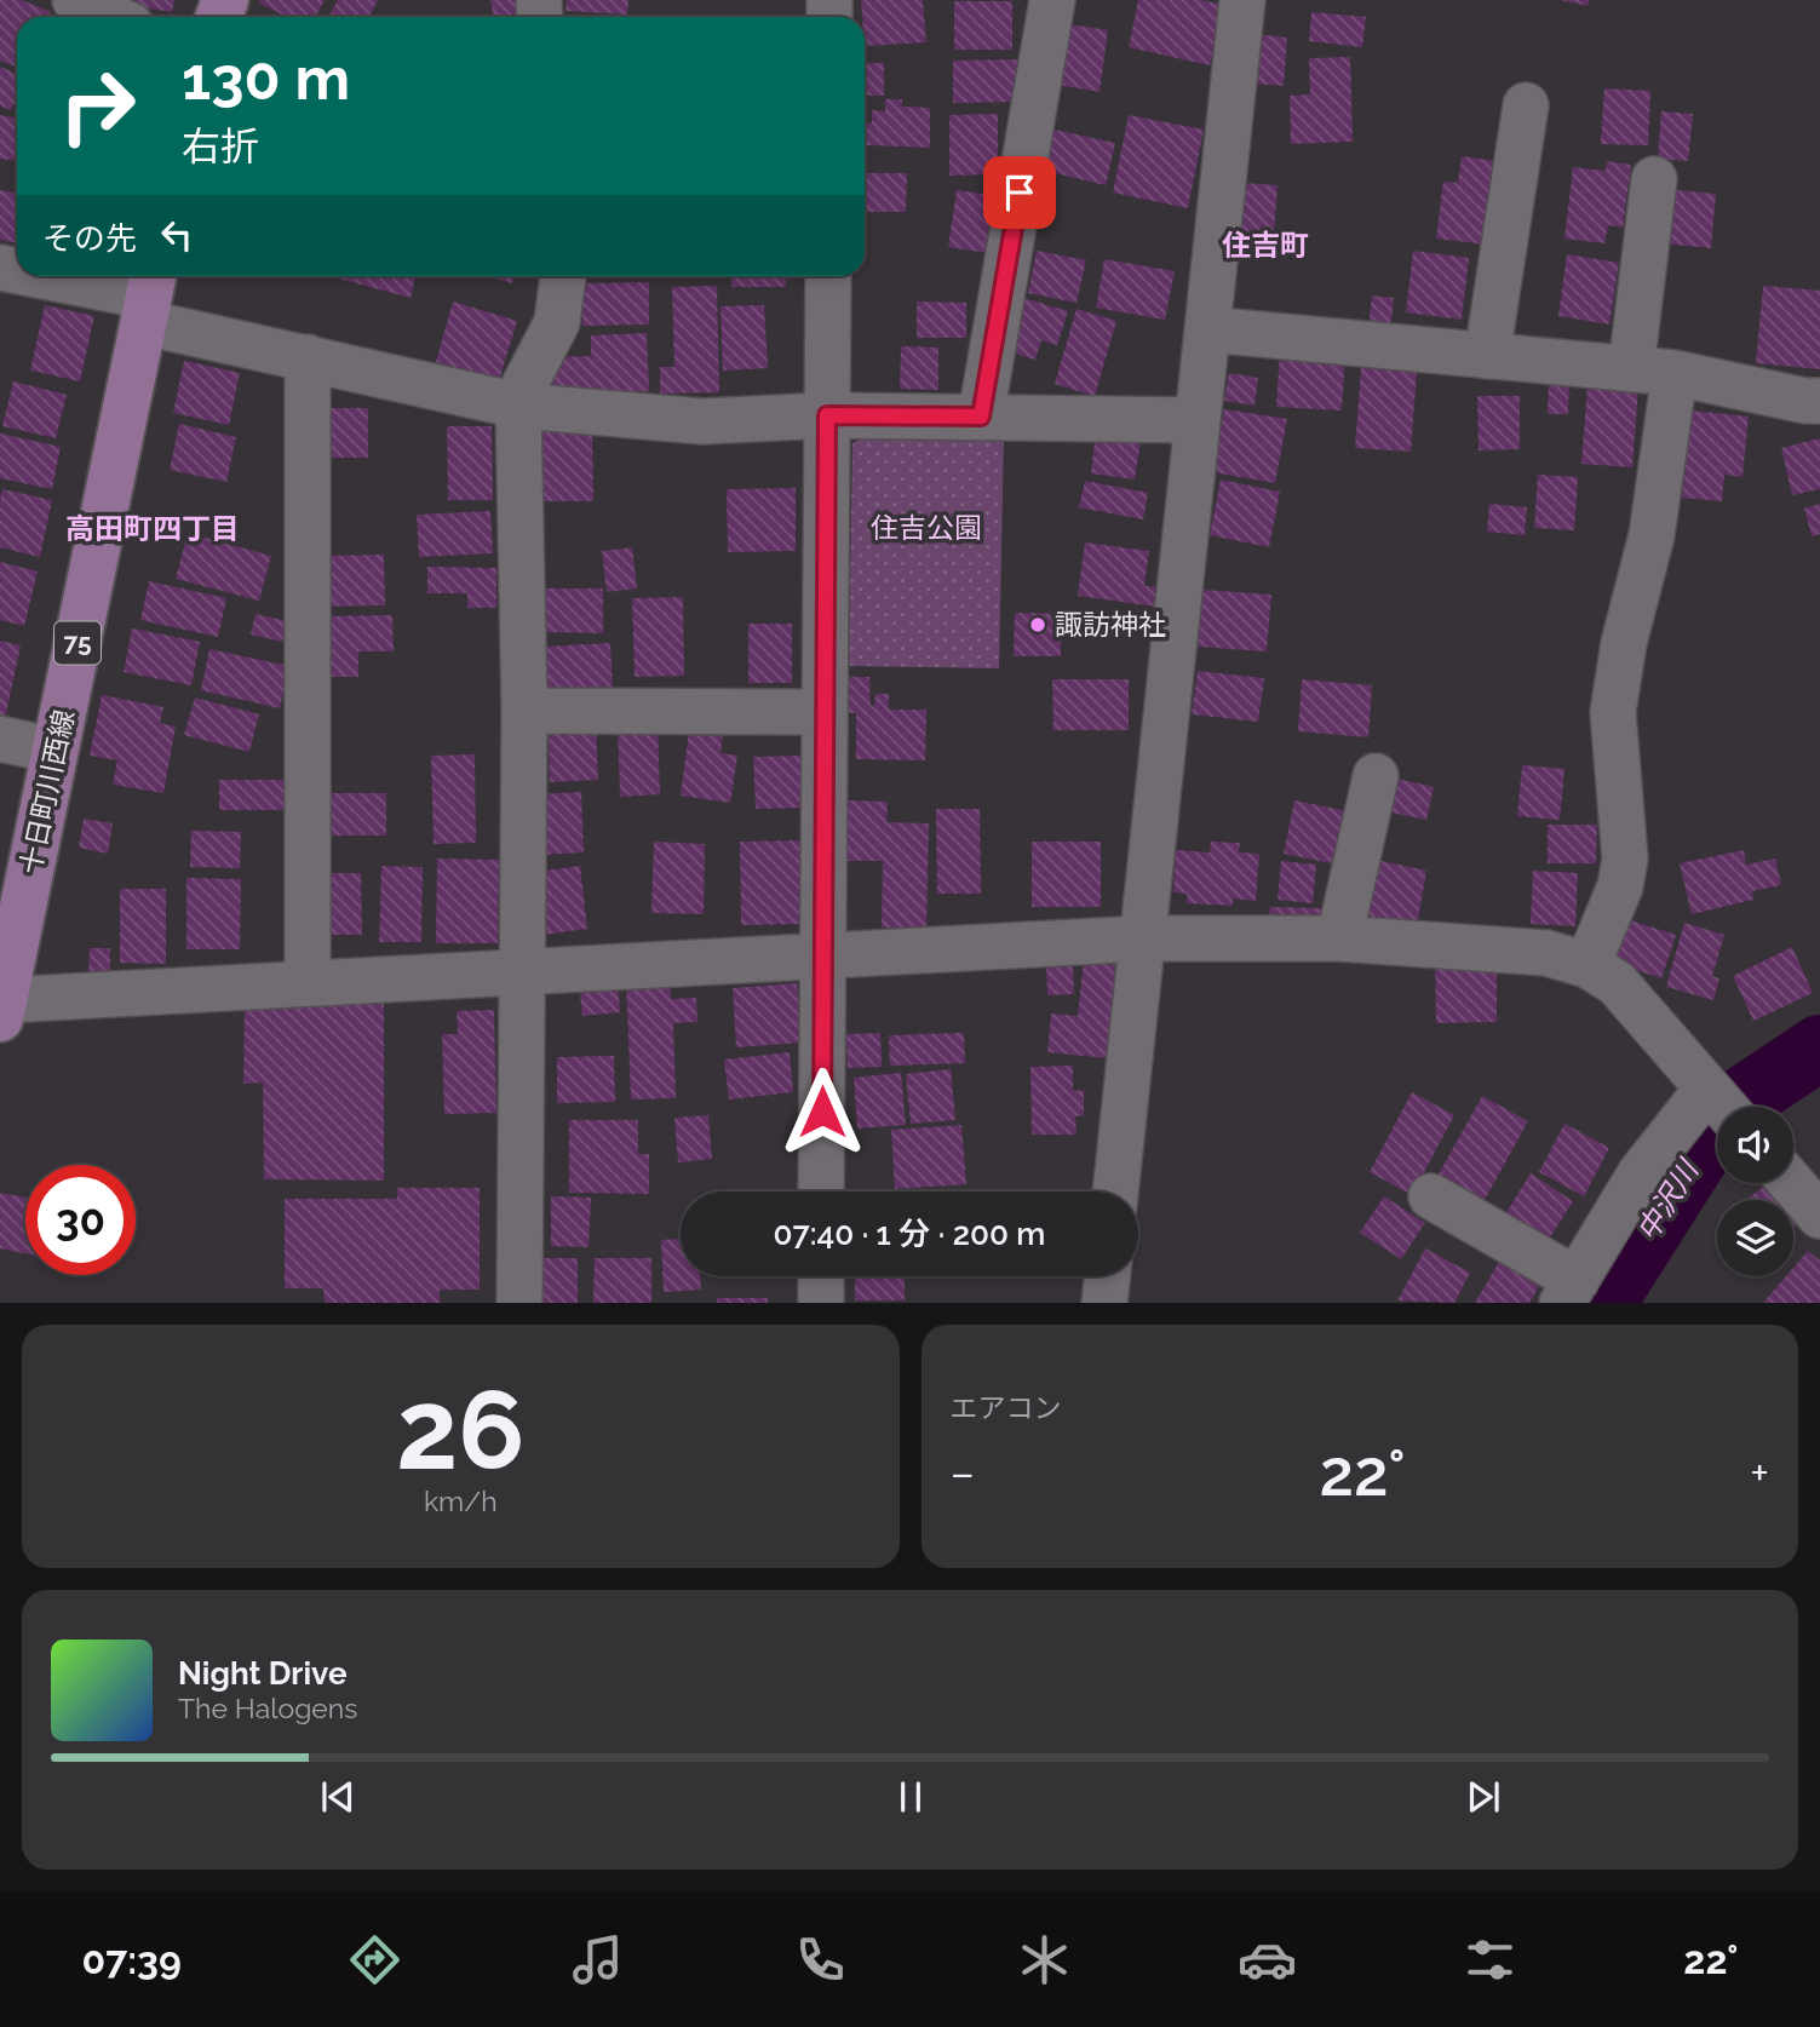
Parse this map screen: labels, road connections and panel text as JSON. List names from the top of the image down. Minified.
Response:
{"streets":{"main road":["75","十日町川西線"]},"districts":["住吉町","高田町四丁目"],"water":["中沢川"],"parks":["住吉公園"],"places":["諏訪神社"],"page":{"turn":["130 m","右折"],"then":"その先","limit":"30","trip":"07:40 · 1 分 · 200 m","tile":[["26","km/h"],"エアコン"],"heat":["−","22°","+"],"song":["Night Drive","The Halogens"],"tabs":["07:39","22°"]}}
